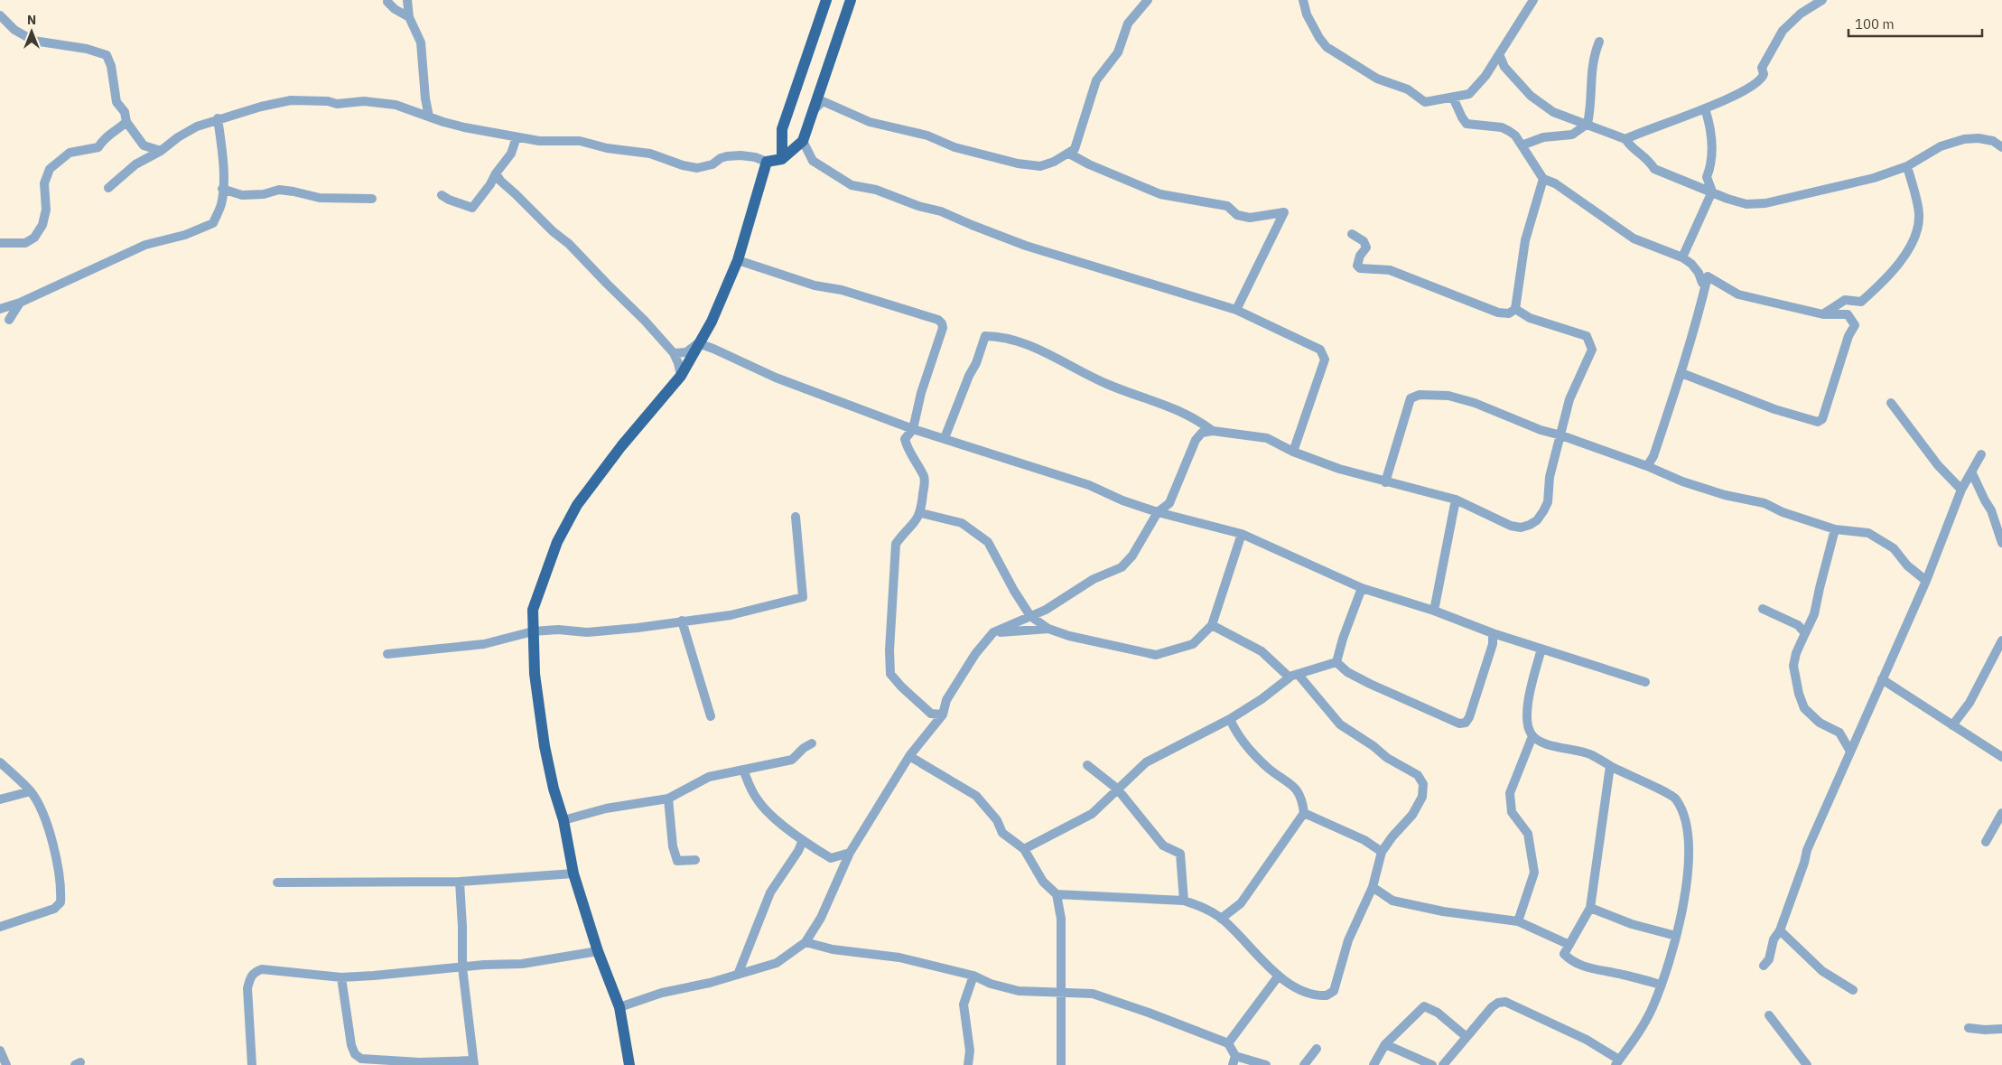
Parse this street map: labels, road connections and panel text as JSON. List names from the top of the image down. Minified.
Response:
{"scale_bar":"100 m","north":"top"}
